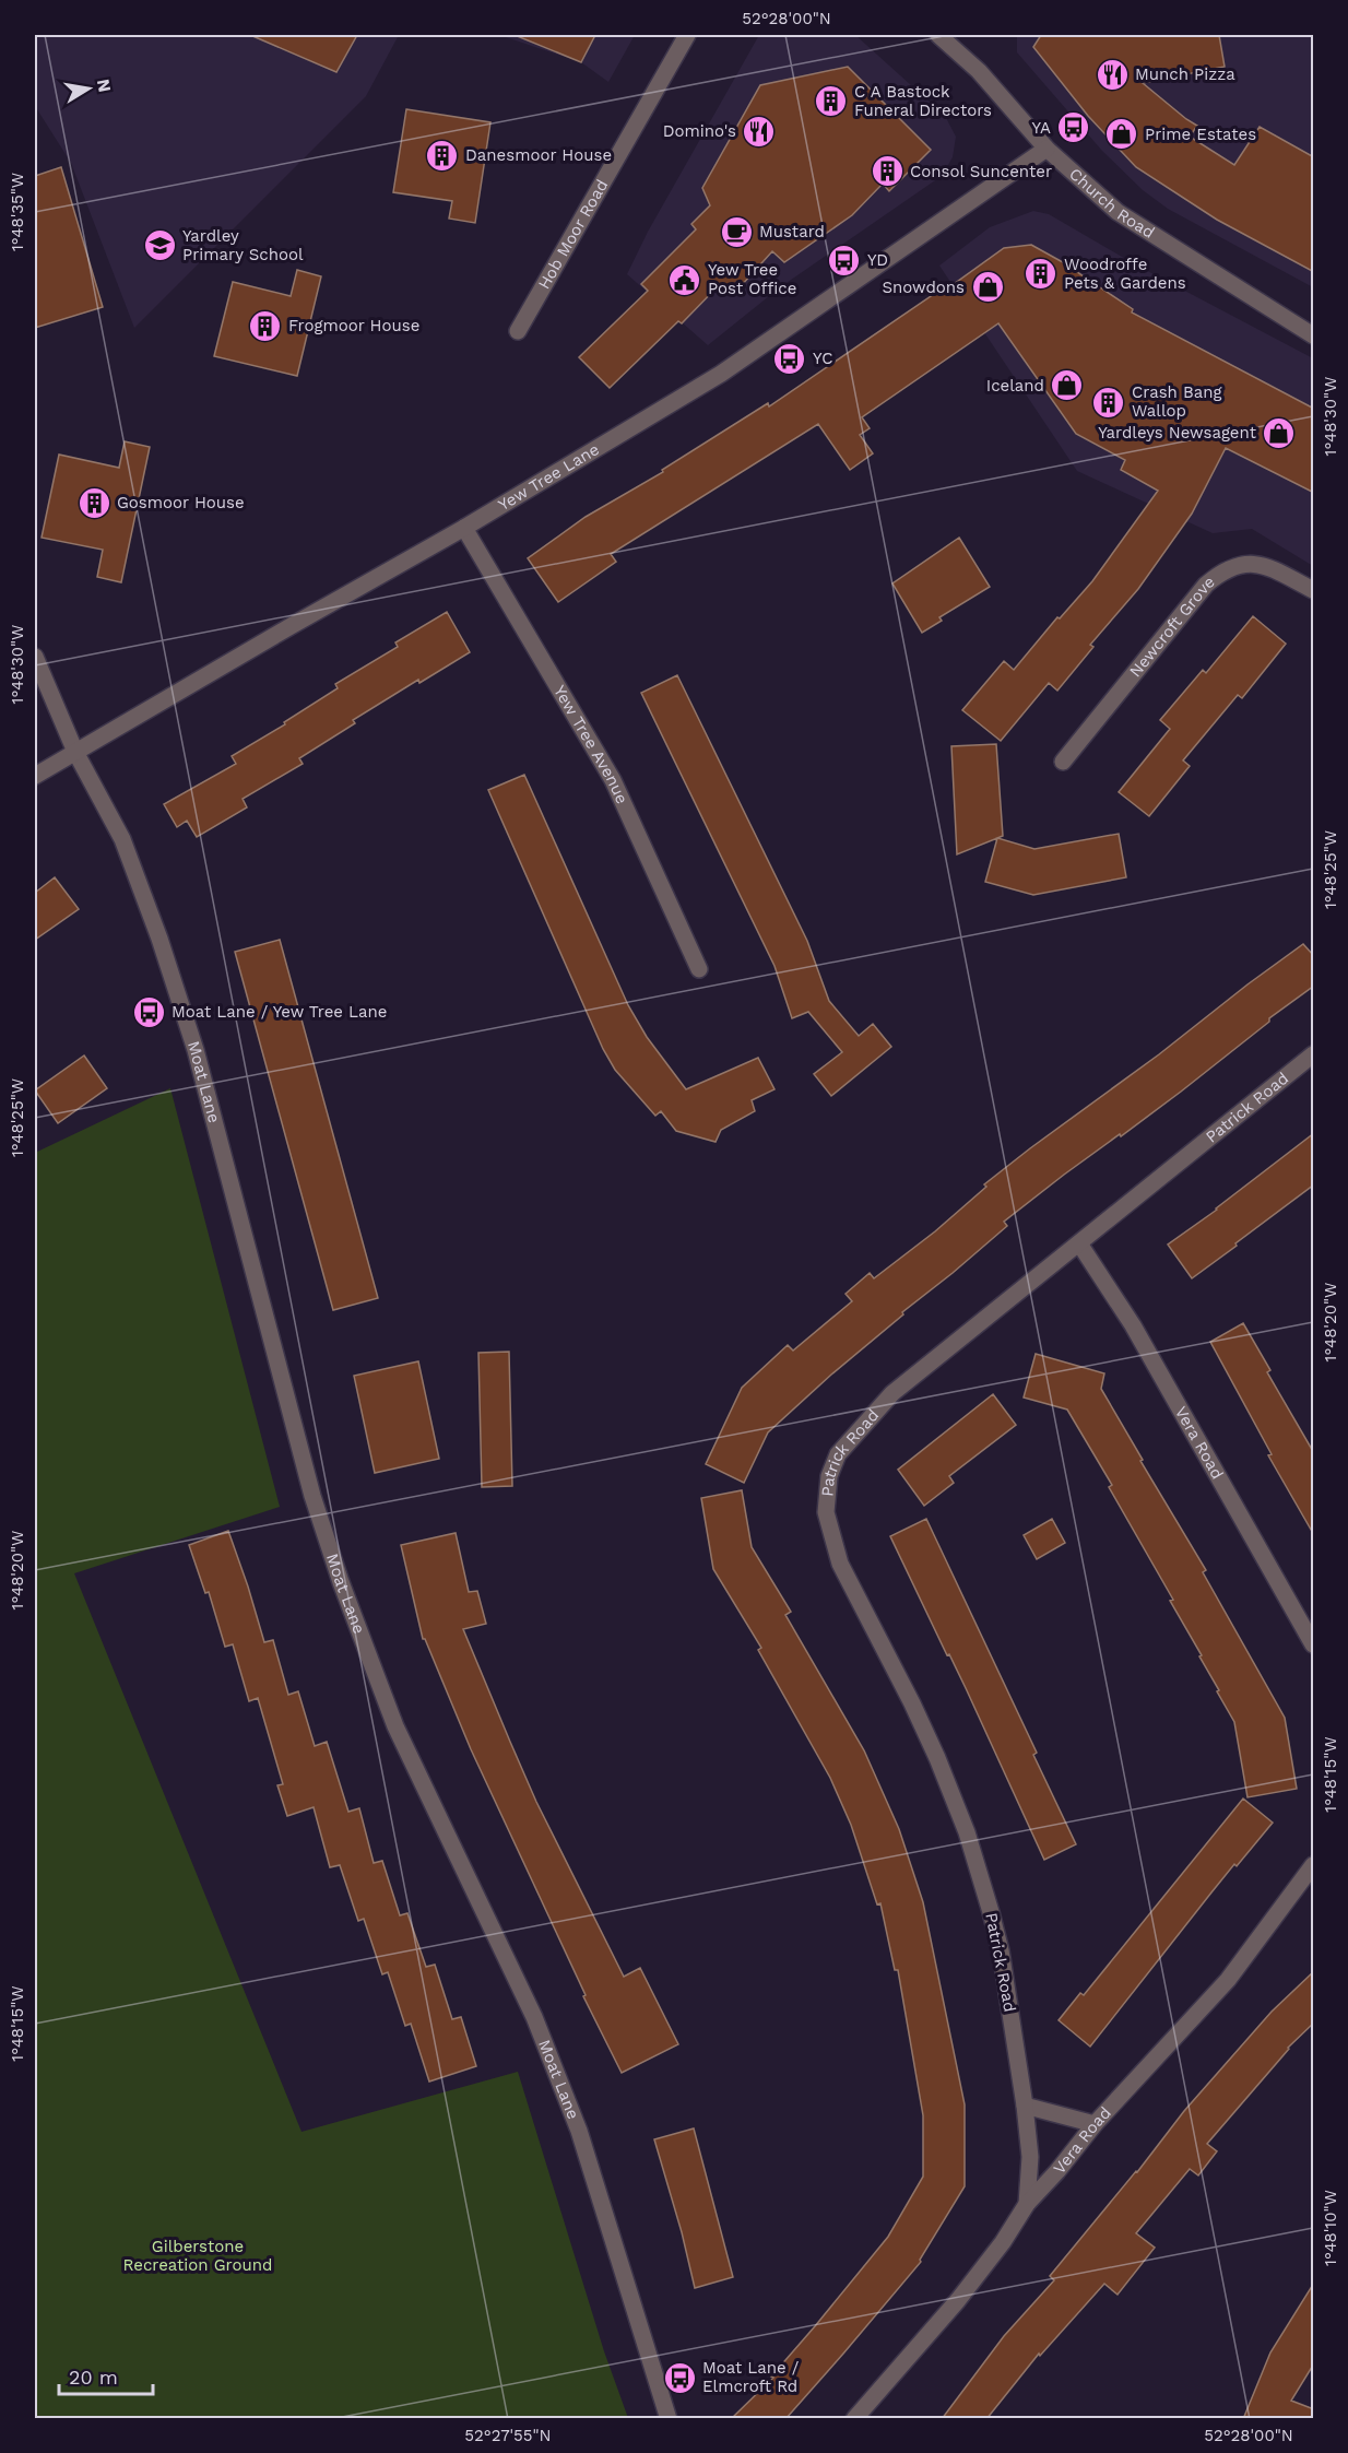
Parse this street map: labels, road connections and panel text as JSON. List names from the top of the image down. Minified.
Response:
{"streets":{"street":["Church Road","Hob Moor Road","Yew Tree Lane","Newcroft Grove","Yew Tree Avenue","Moat Lane","Patrick Road","Vera Road"]},"crossings":[["Church Road","Yew Tree Lane"],["Yew Tree Lane","Yew Tree Avenue"],["Yew Tree Lane","Moat Lane"],["Patrick Road","Vera Road"]],"parks":["Gilberstone Recreation Ground"],"places":{"restaurant":["Munch Pizza","Domino's"],"building":["C A Bastock Funeral Directors","Danesmoor House","Consol Suncenter","Woodroffe Pets & Gardens","Frogmoor House","Crash Bang Wallop","Gosmoor House"],"bus stop":["YA","YD","YC","Moat Lane / Yew Tree Lane","Moat Lane / Elmcroft Rd"],"shop":["Prime Estates","Snowdons","Iceland","Yardleys Newsagent"],"cafe":["Mustard"],"school or university":["Yardley Primary School"],"public building":["Yew Tree Post Office"]},"scale_bar":"20 m","north":"right","coordinates":["52°28'00\"N","1°48'35\"W","1°48'30\"W","1°48'25\"W","1°48'20\"W","1°48'15\"W","1°48'10\"W","52°27'55\"N"]}
